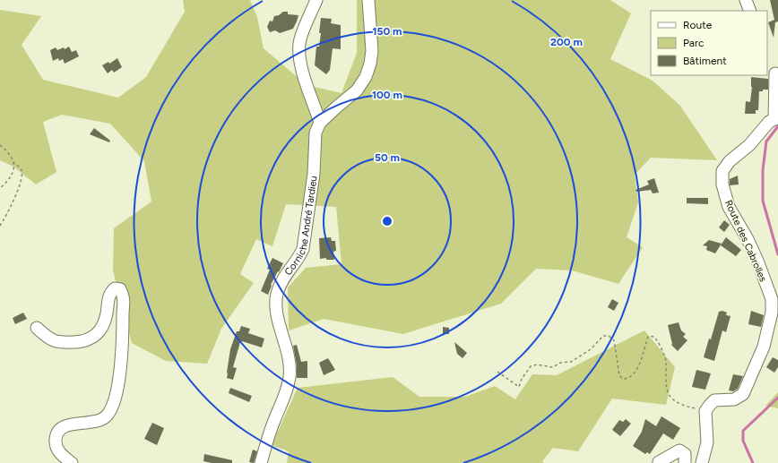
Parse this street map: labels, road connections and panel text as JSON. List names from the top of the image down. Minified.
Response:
{"streets":{"street":["Corniche André Tardieu","Route des Cabrolles"]},"legend":["Route","Parc","Bâtiment"],"rings":["150 m","200 m","100 m","50 m"]}
